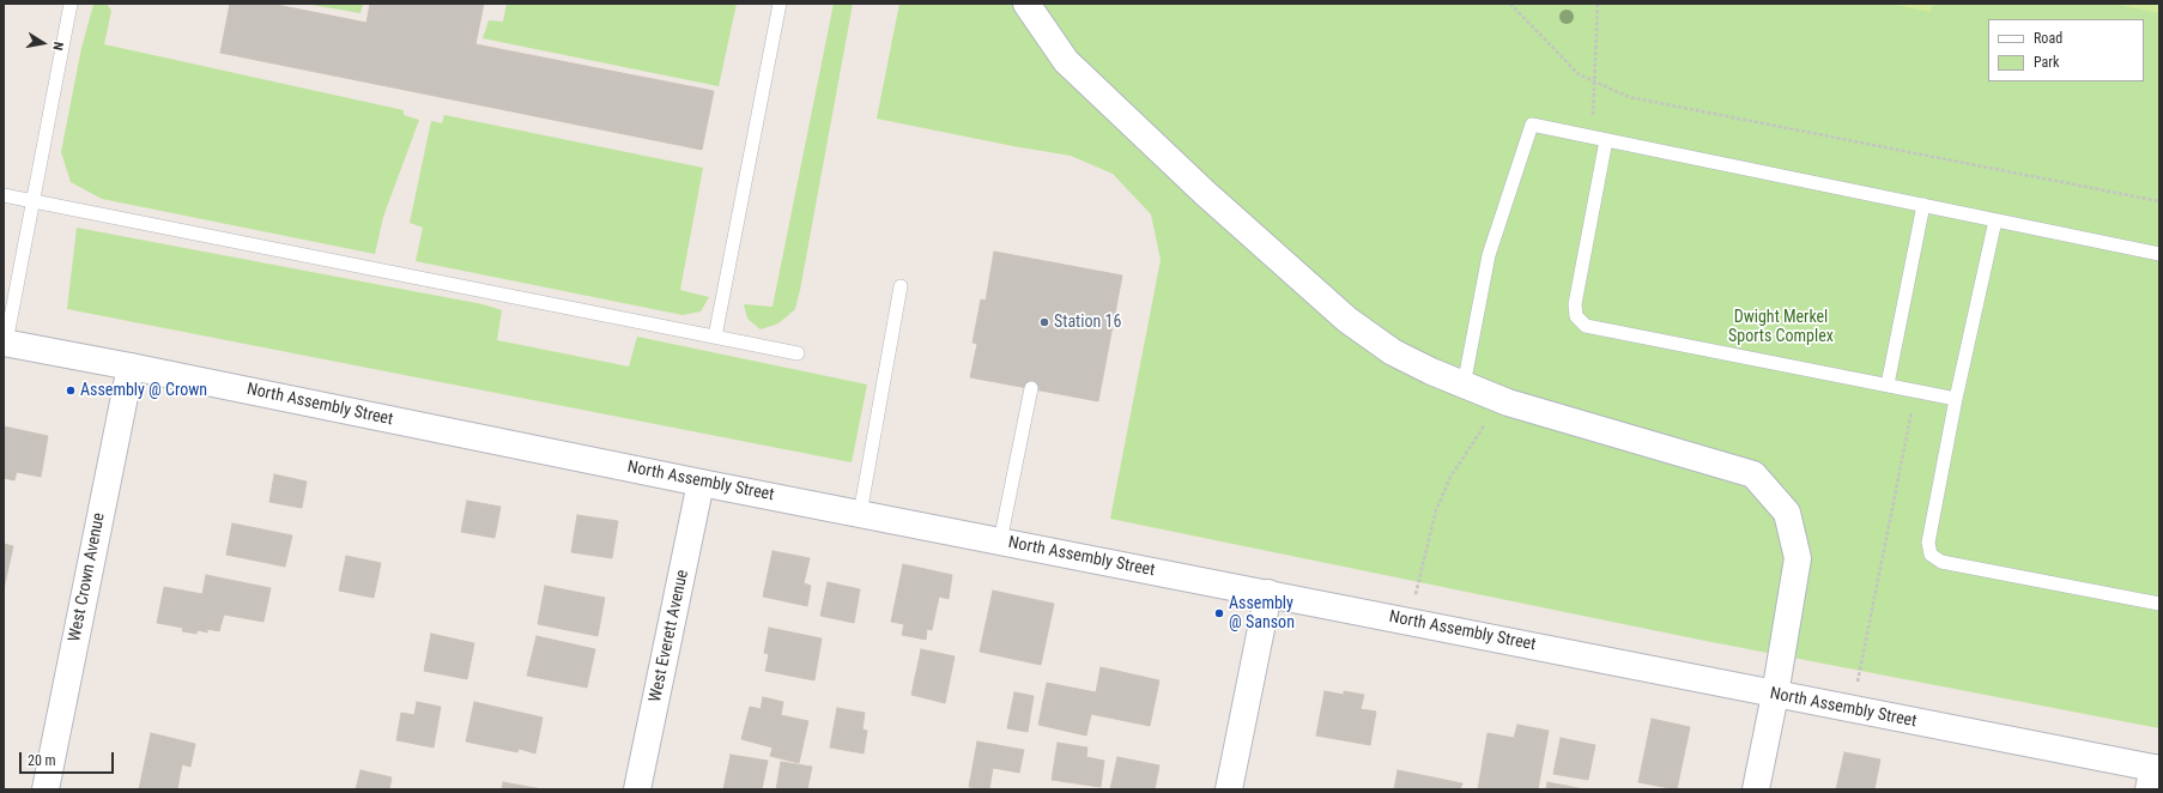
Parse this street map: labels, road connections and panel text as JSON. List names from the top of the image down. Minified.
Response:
{"streets":{"main road":["North Assembly Street","West Crown Avenue","West Everett Avenue"]},"crossings":[["North Assembly Street","West Crown Avenue"],["North Assembly Street","West Everett Avenue"]],"parks":["Dwight Merkel Sports Complex"],"places":["Station 16","Assembly @ Crown","Assembly @ Sanson"],"legend":["Road","Park"],"scale_bar":"20 m","north":"right"}
